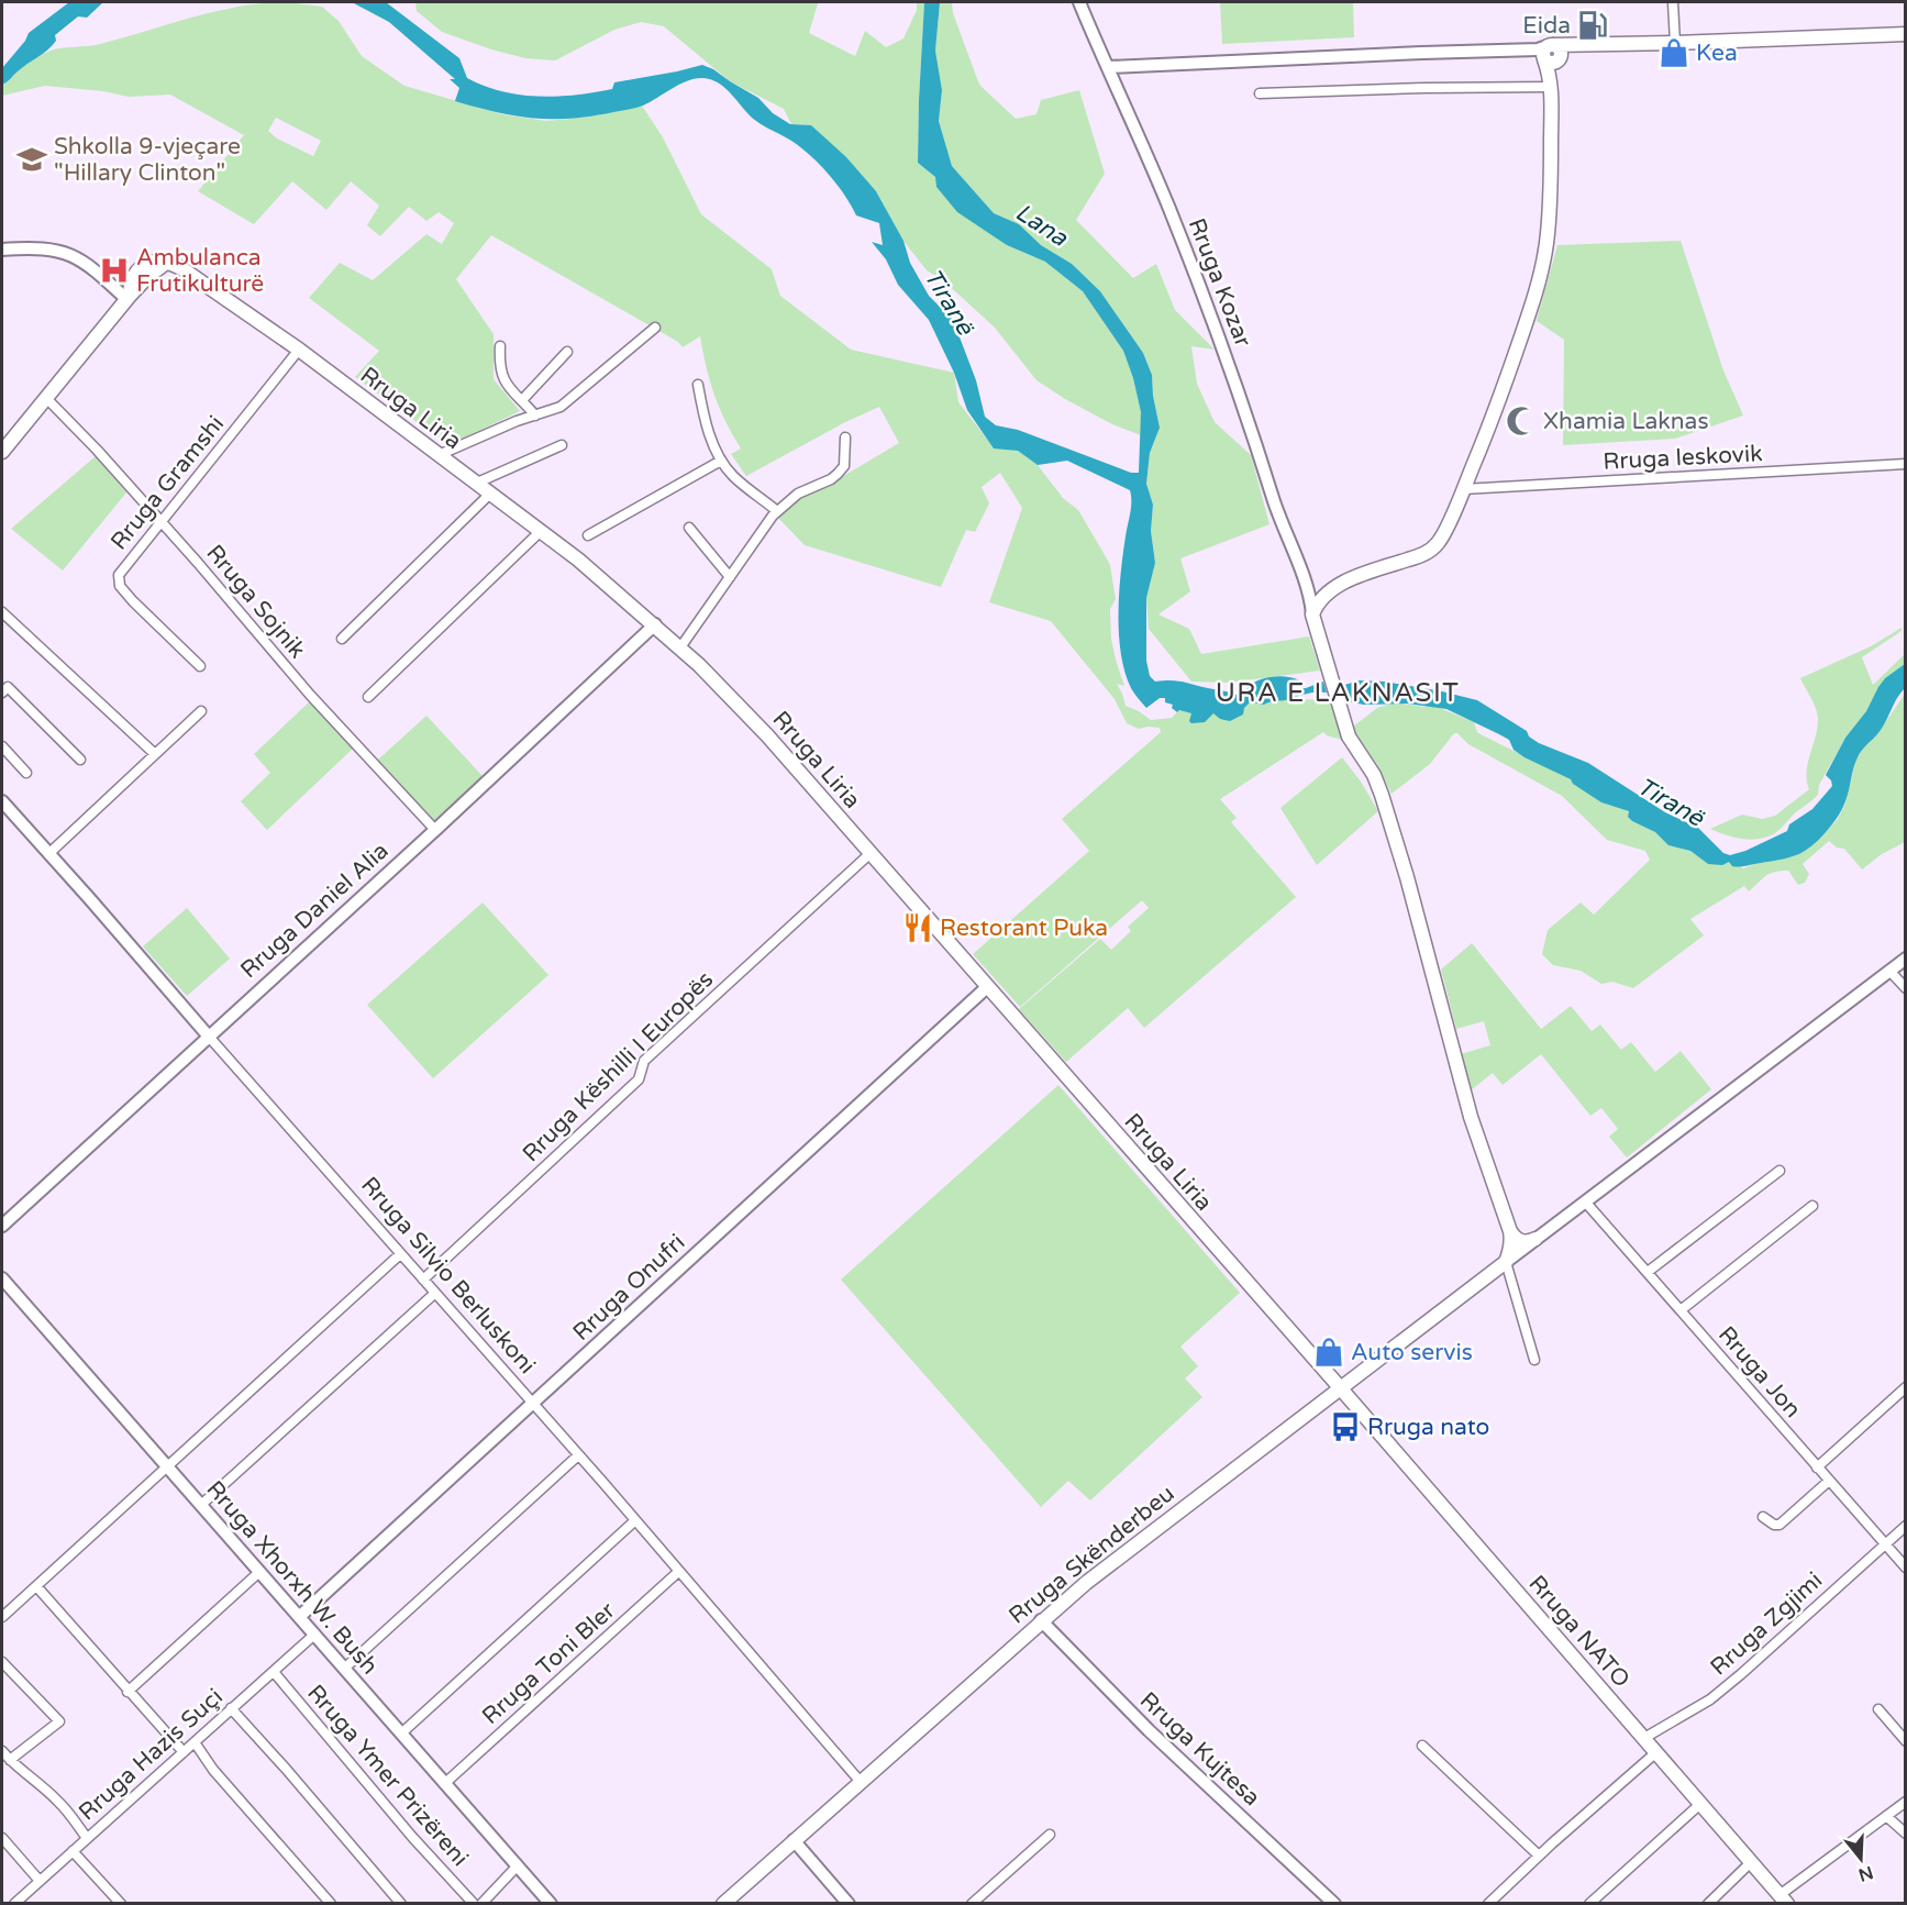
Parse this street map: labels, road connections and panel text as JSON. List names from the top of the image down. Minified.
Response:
{"streets":{"main road":["Rruga Liria","Rruga Skënderbeu","Rruga NATO"],"street":["Rruga Kozar","Rruga leskovik","Rruga Gramshi","Rruga Sojnik","Rruga Daniel Alia","Rruga Këshilli I Europës","Rruga Silvio Berluskoni","Rruga Onufri","Rruga Jon","Rruga Xhorxh W. Bush","Rruga Zgjimi","Rruga Toni Bler","Rruga Kujtesa","Rruga Hazis Suçi","Rruga Ymer Prizëreni"]},"crossings":[["Rruga Liria","Rruga Gramshi"],["Rruga Liria","Rruga Daniel Alia"],["Rruga Liria","Rruga Këshilli I Europës"],["Rruga Liria","Rruga Onufri"],["Rruga Liria","Rruga Skënderbeu"],["Rruga Liria","Rruga NATO"],["Rruga Gramshi","Rruga Sojnik"],["Rruga Sojnik","Rruga Daniel Alia"],["Rruga Daniel Alia","Rruga Silvio Berluskoni"],["Rruga Këshilli I Europës","Rruga Silvio Berluskoni"],["Rruga Silvio Berluskoni","Rruga Onufri"],["Rruga Silvio Berluskoni","Rruga Skënderbeu"],["Rruga Silvio Berluskoni","Rruga Toni Bler"],["Rruga Onufri","Rruga Xhorxh W. Bush"],["Rruga Jon","Rruga Zgjimi"],["Rruga Skënderbeu","Rruga NATO"],["Rruga Skënderbeu","Rruga Kujtesa"],["Rruga Xhorxh W. Bush","Rruga Toni Bler"],["Rruga Xhorxh W. Bush","Rruga Hazis Suçi"],["Rruga Zgjimi","Rruga NATO"],["Rruga Hazis Suçi","Rruga Ymer Prizëreni"]],"districts":["URA E LAKNASIT"],"water":["Lana","Tiranë"],"places":{"fuel station":["Eida"],"shop":["Kea","Auto servis"],"school or university":["Shkolla 9-vjeçare \"Hillary Clinton\""],"hospital":["Ambulanca Frutikulturë"],"mosque":["Xhamia Laknas"],"restaurant":["Restorant Puka"],"bus stop":["Rruga nato"]},"north":"bottom"}
